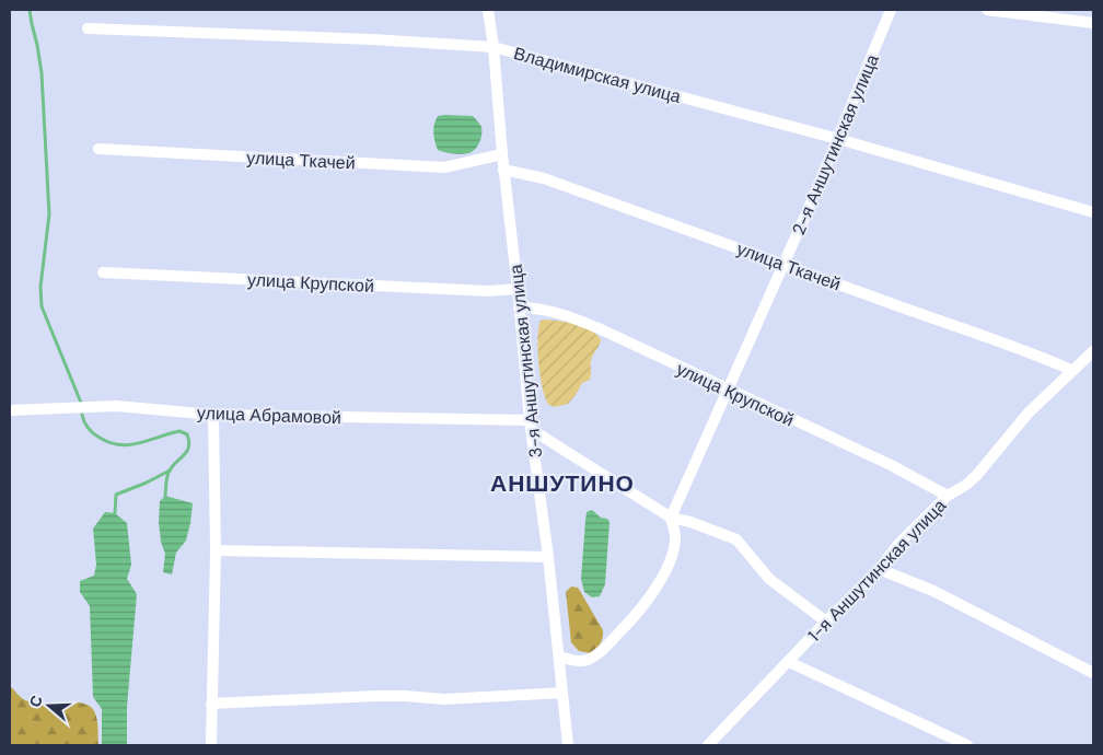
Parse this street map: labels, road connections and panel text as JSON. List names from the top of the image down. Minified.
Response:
{"streets":{"street":["Владимирская улица","2-я Аншутинская улица","улица Ткачей","улица Крупской","3-я Аншутинская улица","улица Абрамовой","1-я Аншутинская улица"]},"crossings":[["Владимирская улица","2-я Аншутинская улица"],["Владимирская улица","3-я Аншутинская улица"],["2-я Аншутинская улица","улица Ткачей"],["2-я Аншутинская улица","улица Крупской"],["улица Ткачей","3-я Аншутинская улица"],["улица Ткачей","1-я Аншутинская улица"],["улица Крупской","3-я Аншутинская улица"],["улица Крупской","1-я Аншутинская улица"],["3-я Аншутинская улица","улица Абрамовой"]],"districts":["АНШУТИНО"],"north":"left"}
